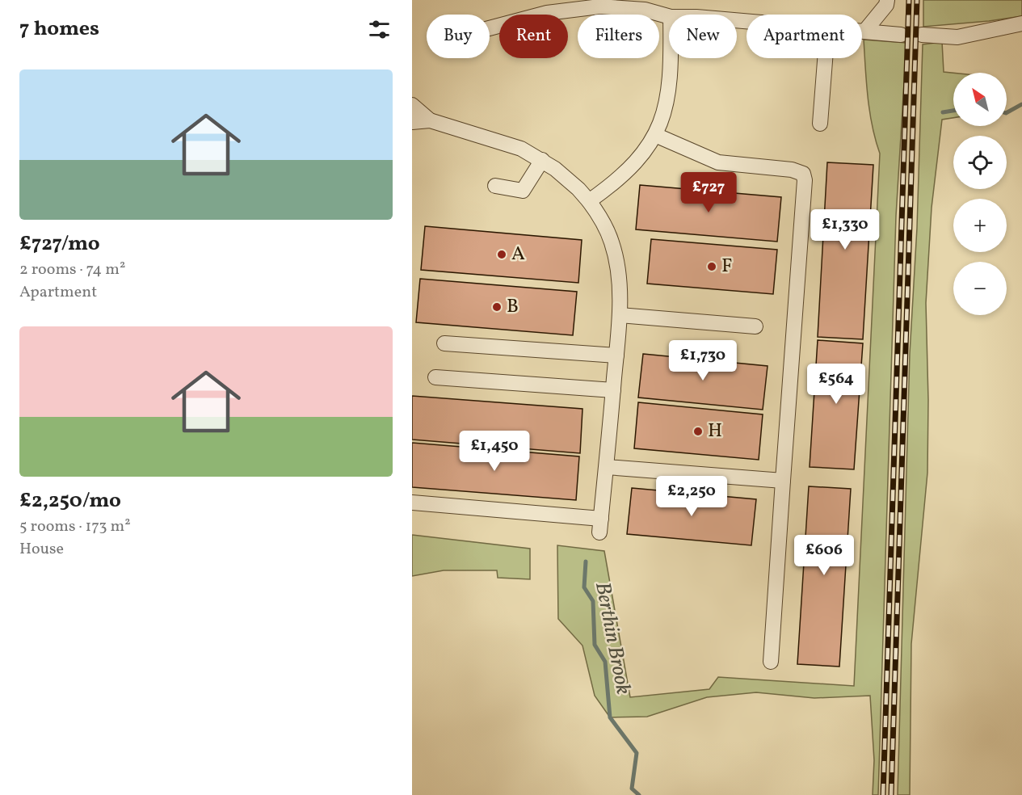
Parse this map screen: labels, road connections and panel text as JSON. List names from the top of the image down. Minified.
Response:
{"water":["Berthin Brook"],"places":["A","F","B","H"],"north":"top left","page":{"heading":"7 homes","chip":["Buy","Rent","Filters","New","Apartment"],"list":[{"name":"£727/mo","note":"2 rooms · 74 m² · Apartment"},{"name":"£2,250/mo","note":"5 rooms · 173 m² · House"}],"map_buttons":["+","−"],"price":["£727","£1,330","£1,730","£564","£1,450","£2,250","£606"]}}
